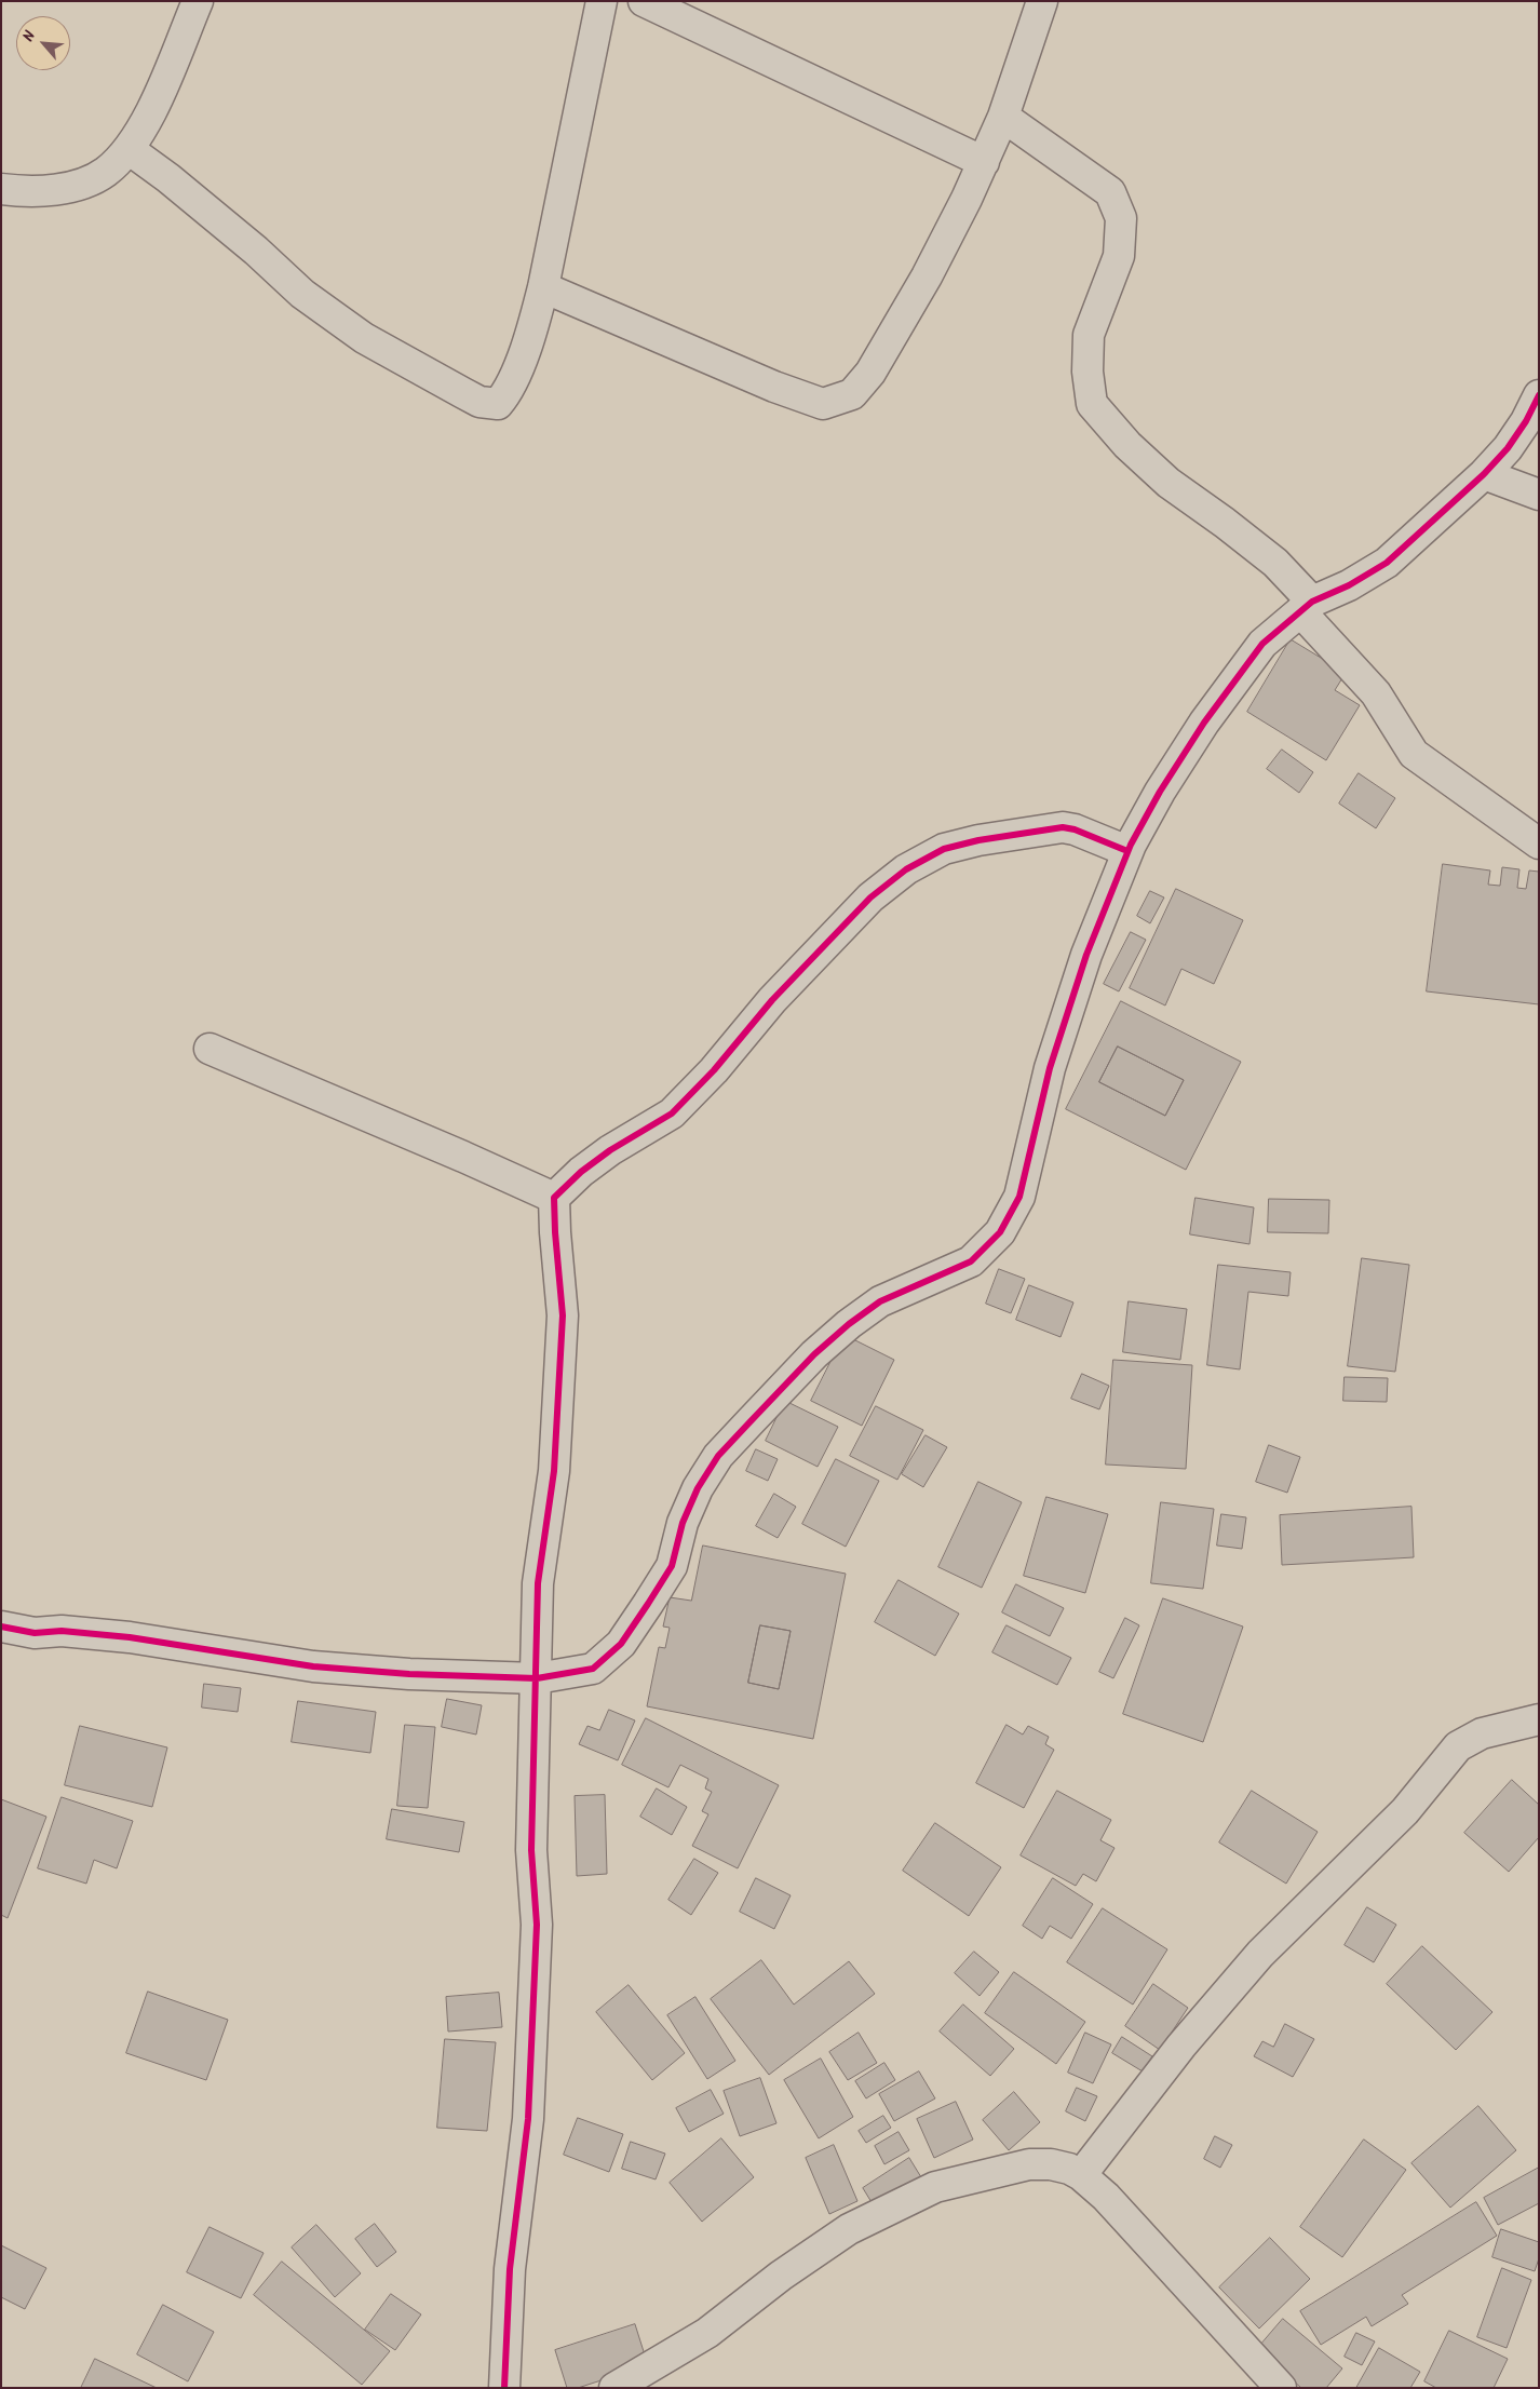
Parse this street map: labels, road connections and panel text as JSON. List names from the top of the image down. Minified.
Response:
{"north":"top left"}
